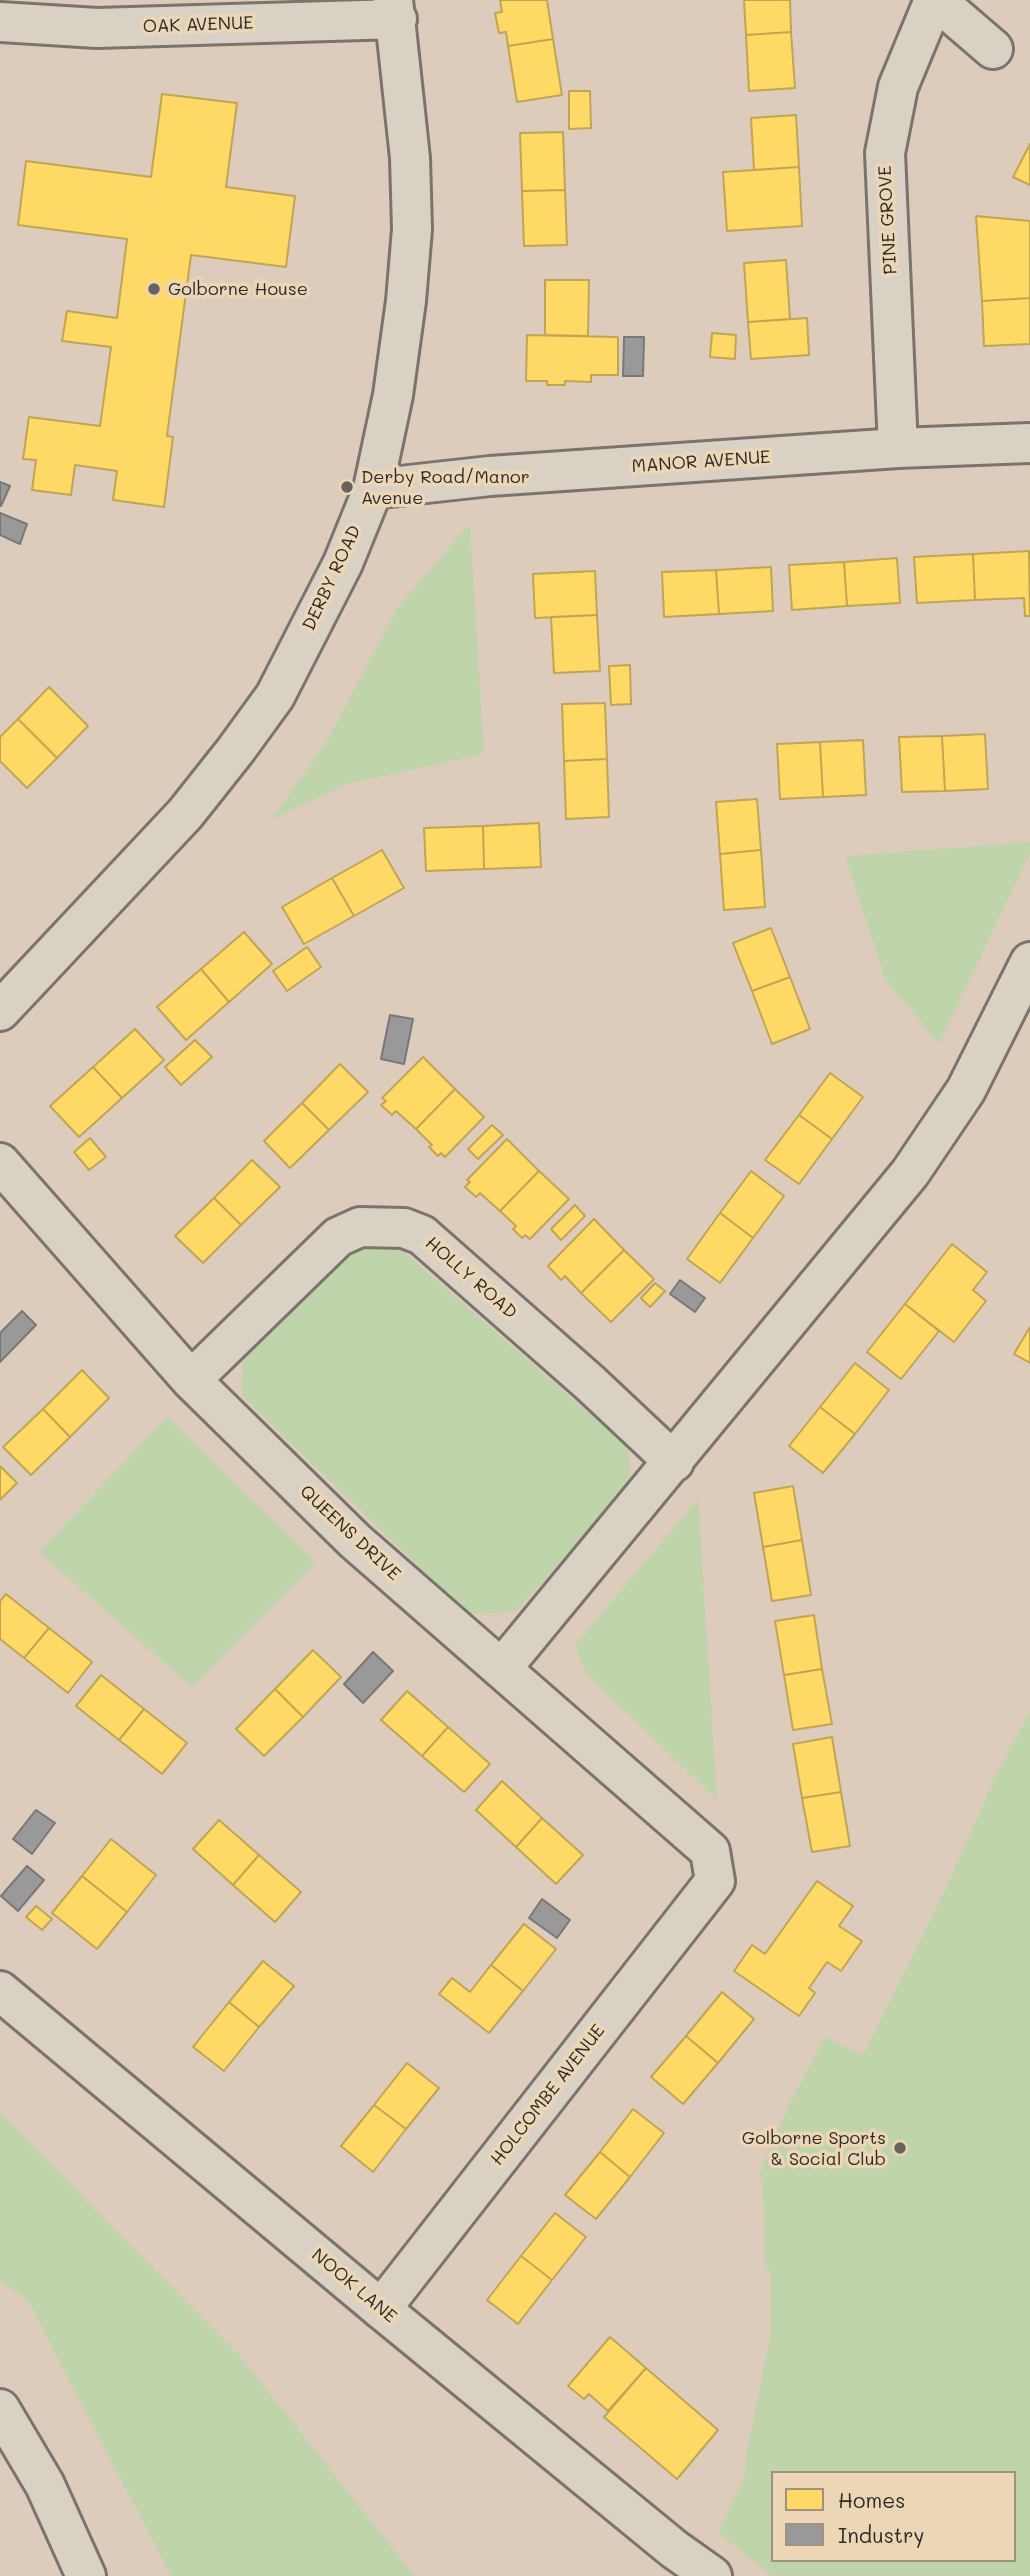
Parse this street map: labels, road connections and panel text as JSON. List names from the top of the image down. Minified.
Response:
{"streets":{"street":["OAK AVENUE","PINE GROVE","MANOR AVENUE","DERBY ROAD","HOLLY ROAD","QUEENS DRIVE","HOLCOMBE AVENUE","NOOK LANE"]},"crossings":[["OAK AVENUE","DERBY ROAD"],["PINE GROVE","MANOR AVENUE"],["MANOR AVENUE","DERBY ROAD"],["HOLLY ROAD","QUEENS DRIVE"],["QUEENS DRIVE","HOLCOMBE AVENUE"],["HOLCOMBE AVENUE","NOOK LANE"]],"places":["Golborne House","Derby Road/Manor Avenue","Golborne Sports & Social Club"],"legend":["Homes","Industry"]}
